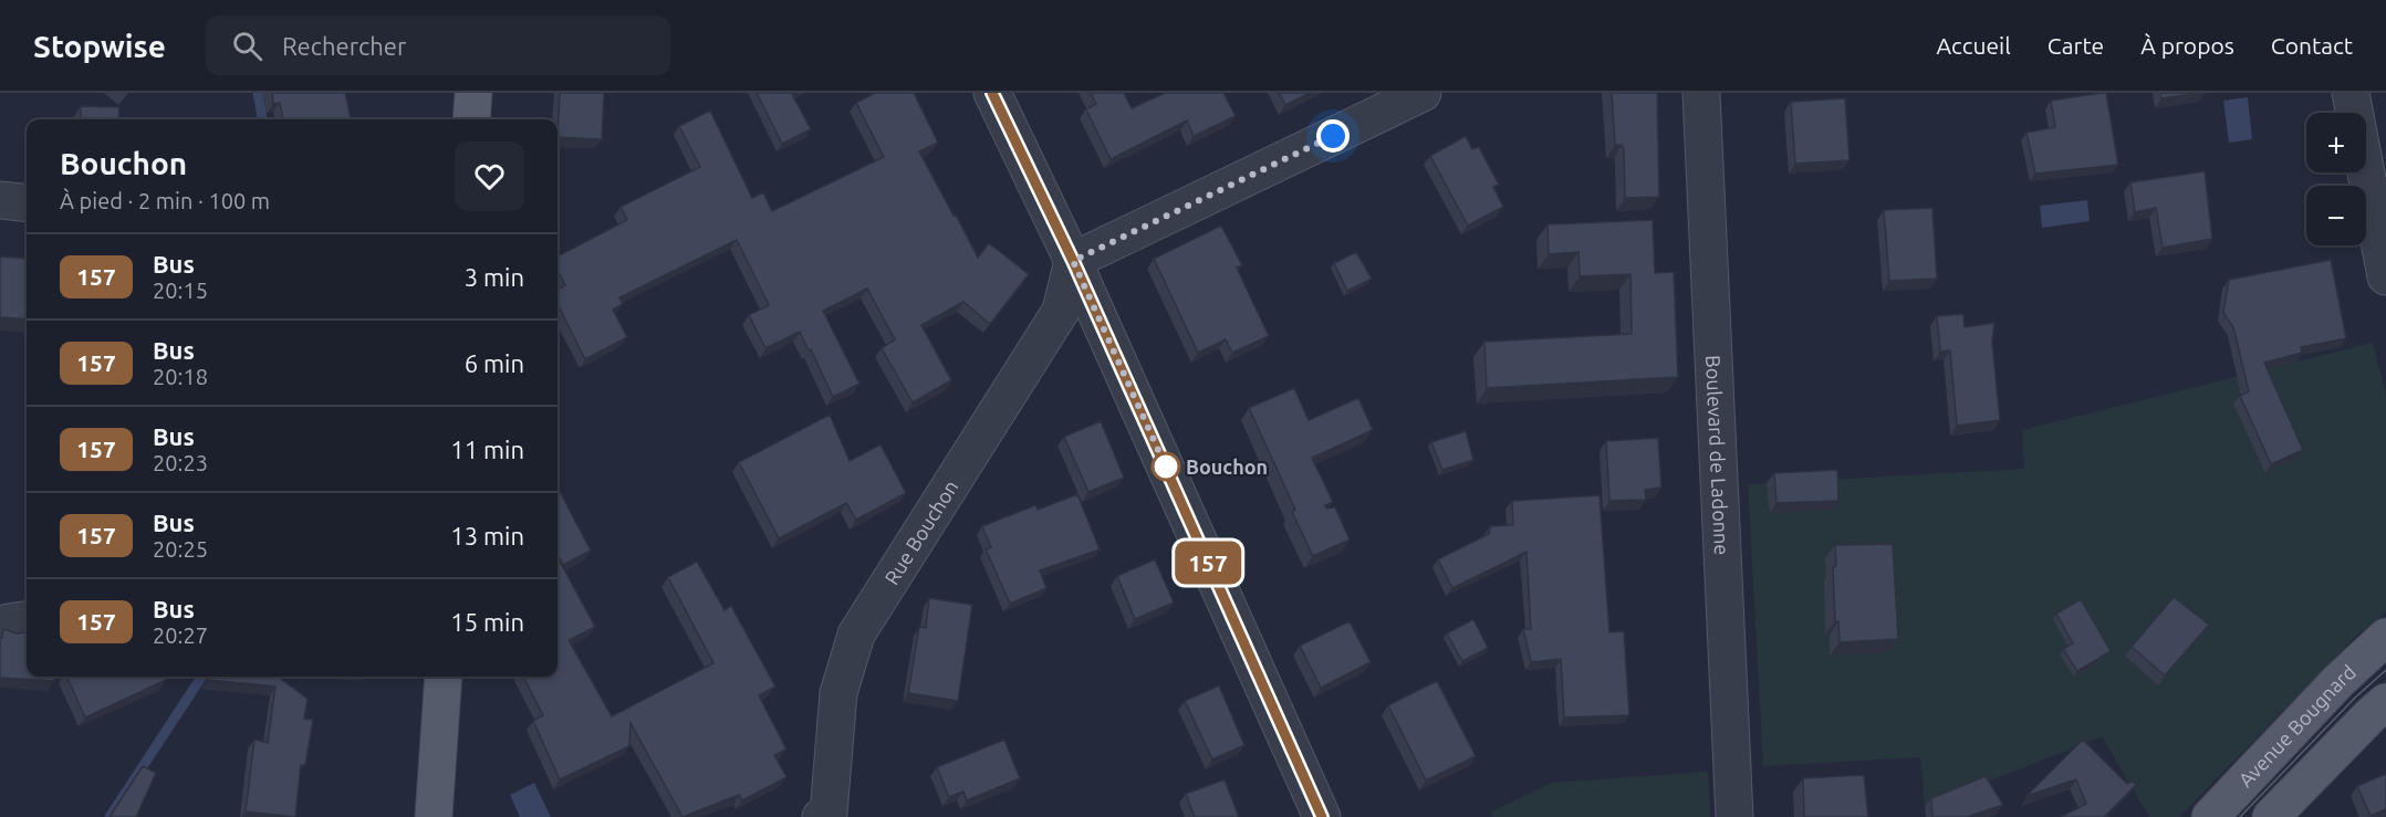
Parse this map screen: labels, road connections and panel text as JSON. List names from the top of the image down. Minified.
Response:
{"streets":{"main road":["Avenue Bougnard"],"street":["Boulevard de Ladonne","Rue Bouchon"]},"places":["Bouchon"],"lines":["bus line 157"],"page":{"header":"Stopwise","search":"Rechercher","nav":["Accueil","Carte","À propos","Contact"],"on_map":"157","map_buttons":["+","−"],"heading":["Bouchon","À pied · 2 min · 100 m"],"list":[{"mark":"157","name":"Bus","note":"20:15","value":"3 min"},{"mark":"157","name":"Bus","note":"20:18","value":"6 min"},{"mark":"157","name":"Bus","note":"20:23","value":"11 min"},{"mark":"157","name":"Bus","note":"20:25","value":"13 min"},{"mark":"157","name":"Bus","note":"20:27","value":"15 min"}]}}
